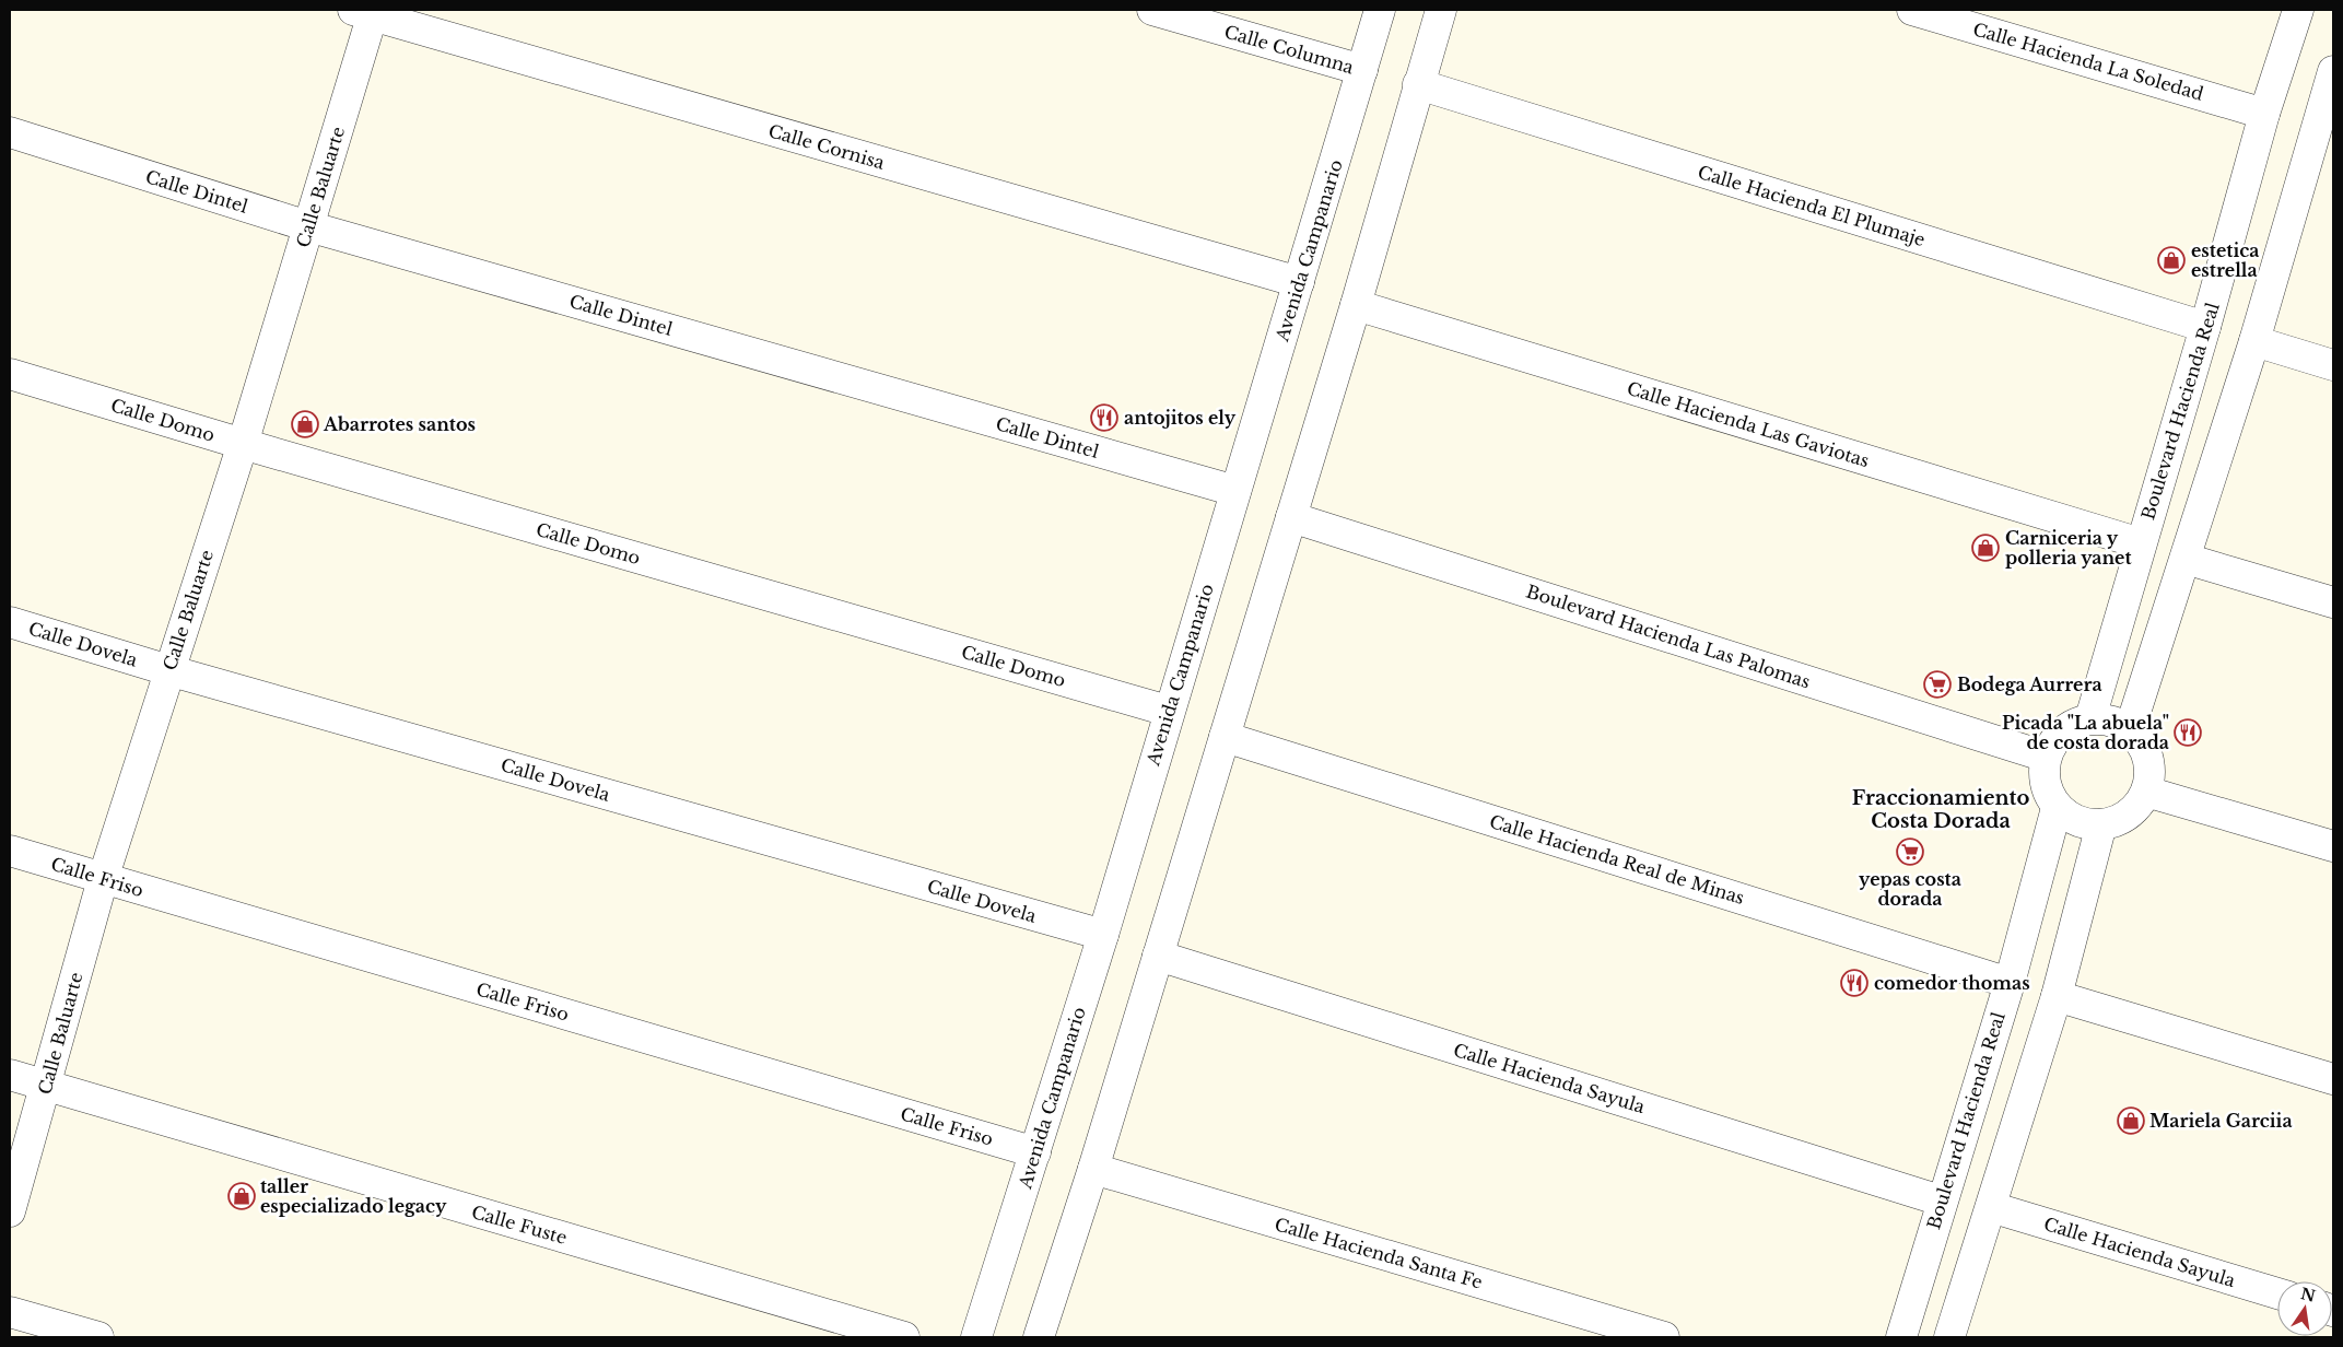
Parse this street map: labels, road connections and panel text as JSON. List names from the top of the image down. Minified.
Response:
{"streets":{"street":["Calle Columna","Calle Hacienda La Soledad","Calle Cornisa","Calle Baluarte","Calle Dintel","Calle Hacienda El Plumaje","Avenida Campanario","Boulevard Hacienda Real","Calle Domo","Calle Hacienda Las Gaviotas","Boulevard Hacienda Las Palomas","Calle Dovela","Calle Hacienda Real de Minas","Calle Friso","Calle Hacienda Sayula","Calle Fuste","Calle Hacienda Santa Fe"]},"crossings":[["Calle Columna","Avenida Campanario"],["Calle Hacienda La Soledad","Boulevard Hacienda Real"],["Calle Cornisa","Calle Baluarte"],["Calle Cornisa","Avenida Campanario"],["Calle Baluarte","Calle Dintel"],["Calle Baluarte","Calle Domo"],["Calle Baluarte","Calle Dovela"],["Calle Baluarte","Calle Friso"],["Calle Baluarte","Calle Fuste"],["Calle Dintel","Avenida Campanario"],["Calle Hacienda El Plumaje","Boulevard Hacienda Real"],["Avenida Campanario","Calle Domo"],["Avenida Campanario","Calle Dovela"],["Avenida Campanario","Calle Friso"],["Boulevard Hacienda Real","Calle Hacienda Las Gaviotas"],["Boulevard Hacienda Real","Boulevard Hacienda Las Palomas"],["Boulevard Hacienda Real","Calle Hacienda Real de Minas"],["Boulevard Hacienda Real","Calle Hacienda Sayula"]],"districts":["Fraccionamiento Costa Dorada"],"places":{"shop":["estetica estrella","Abarrotes santos","Carniceria y polleria yanet","Mariela Garciia","taller especializado legacy"],"restaurant":["antojitos ely","Picada \"La abuela\" de costa dorada","comedor thomas"],"supermarket":["Bodega Aurrera","yepas costa dorada"]},"north":"top"}
